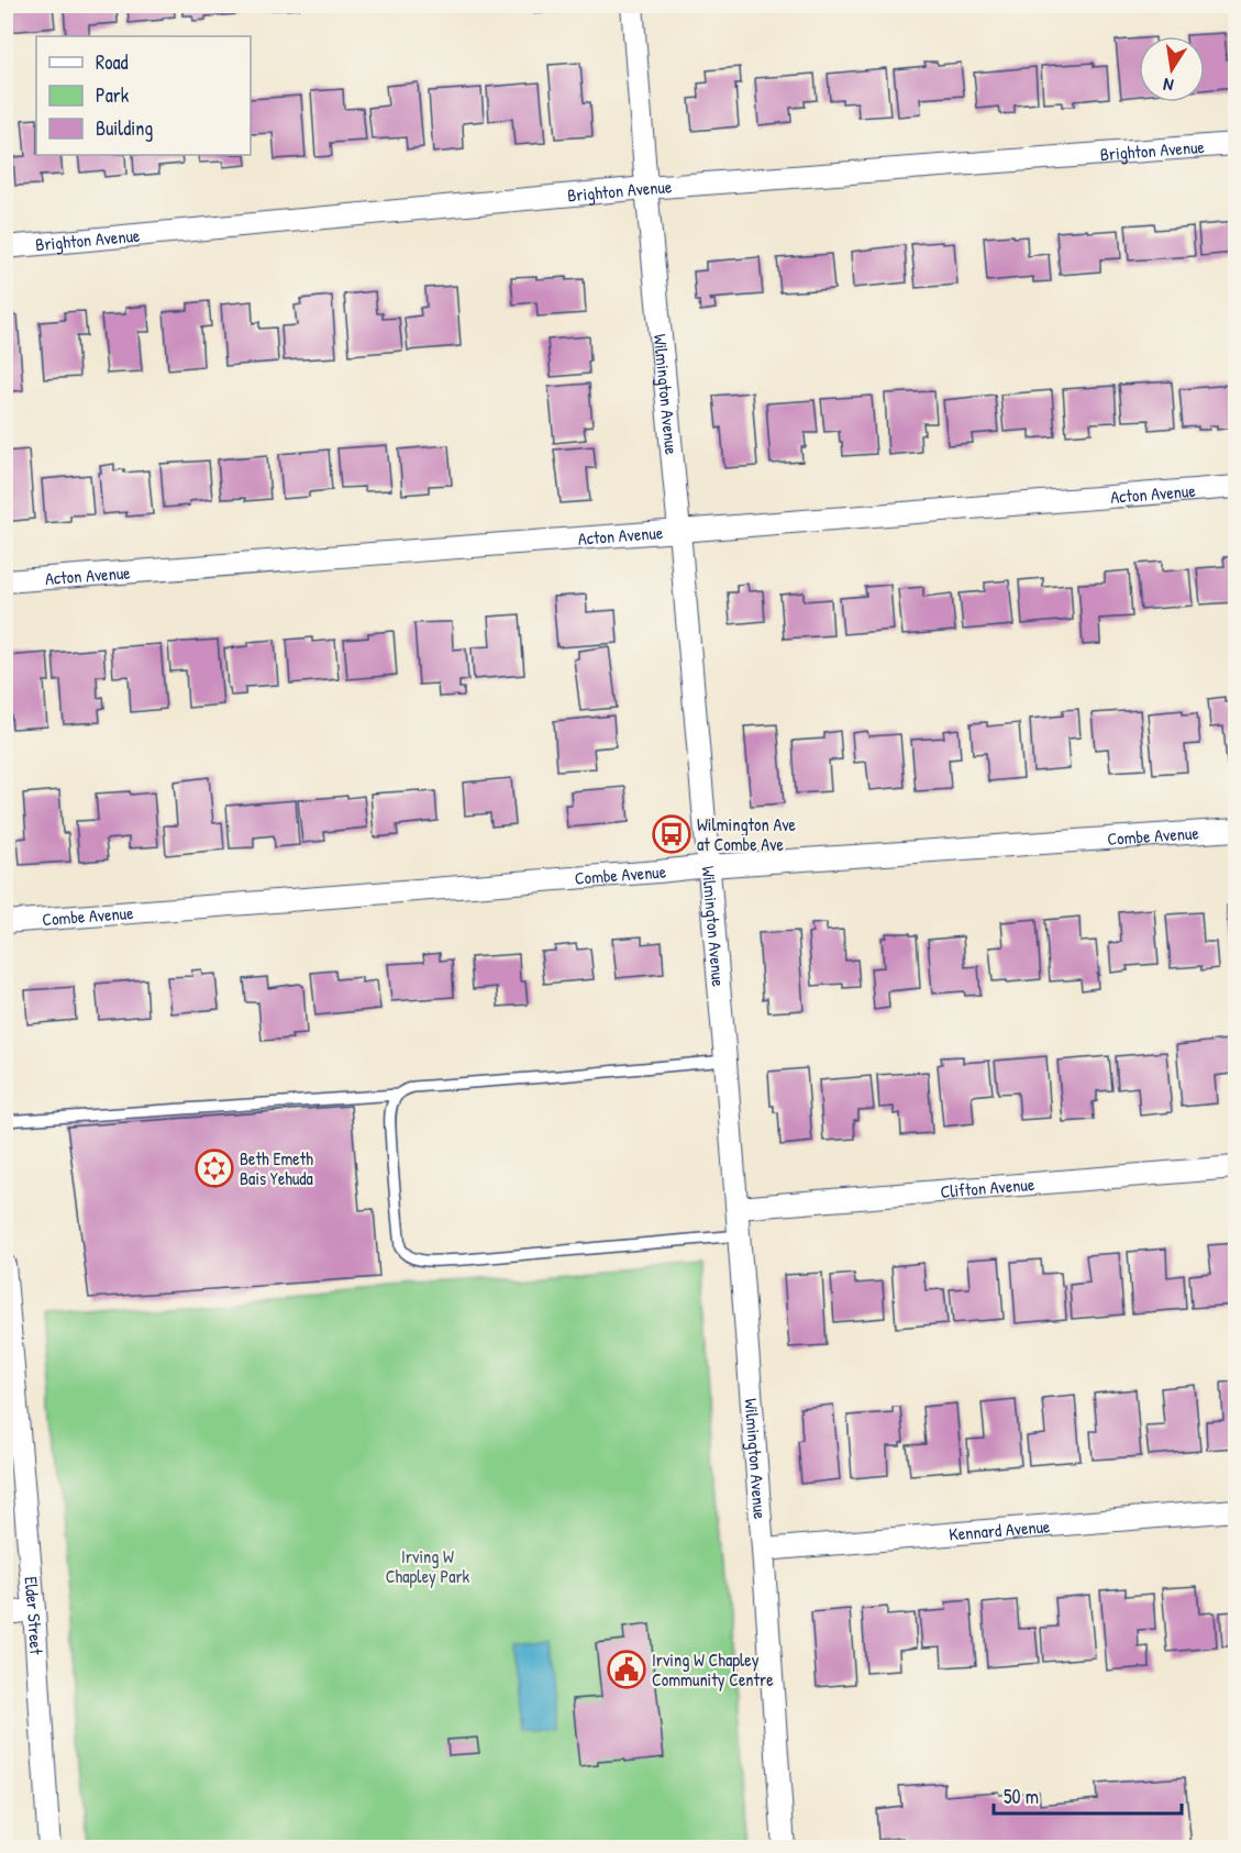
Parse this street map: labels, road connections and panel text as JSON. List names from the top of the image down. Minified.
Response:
{"streets":{"street":["Brighton Avenue","Wilmington Avenue","Acton Avenue","Combe Avenue","Clifton Avenue","Kennard Avenue","Elder Street"]},"crossings":[["Brighton Avenue","Wilmington Avenue"],["Wilmington Avenue","Acton Avenue"],["Wilmington Avenue","Combe Avenue"],["Wilmington Avenue","Clifton Avenue"],["Wilmington Avenue","Kennard Avenue"]],"parks":["Irving W Chapley Park"],"places":{"bus stop":["Wilmington Ave at Combe Ave"],"synagogue":["Beth Emeth Bais Yehuda"],"public building":["Irving W Chapley Community Centre"]},"legend":["Road","Park","Building"],"scale_bar":"50 m","north":"bottom"}
